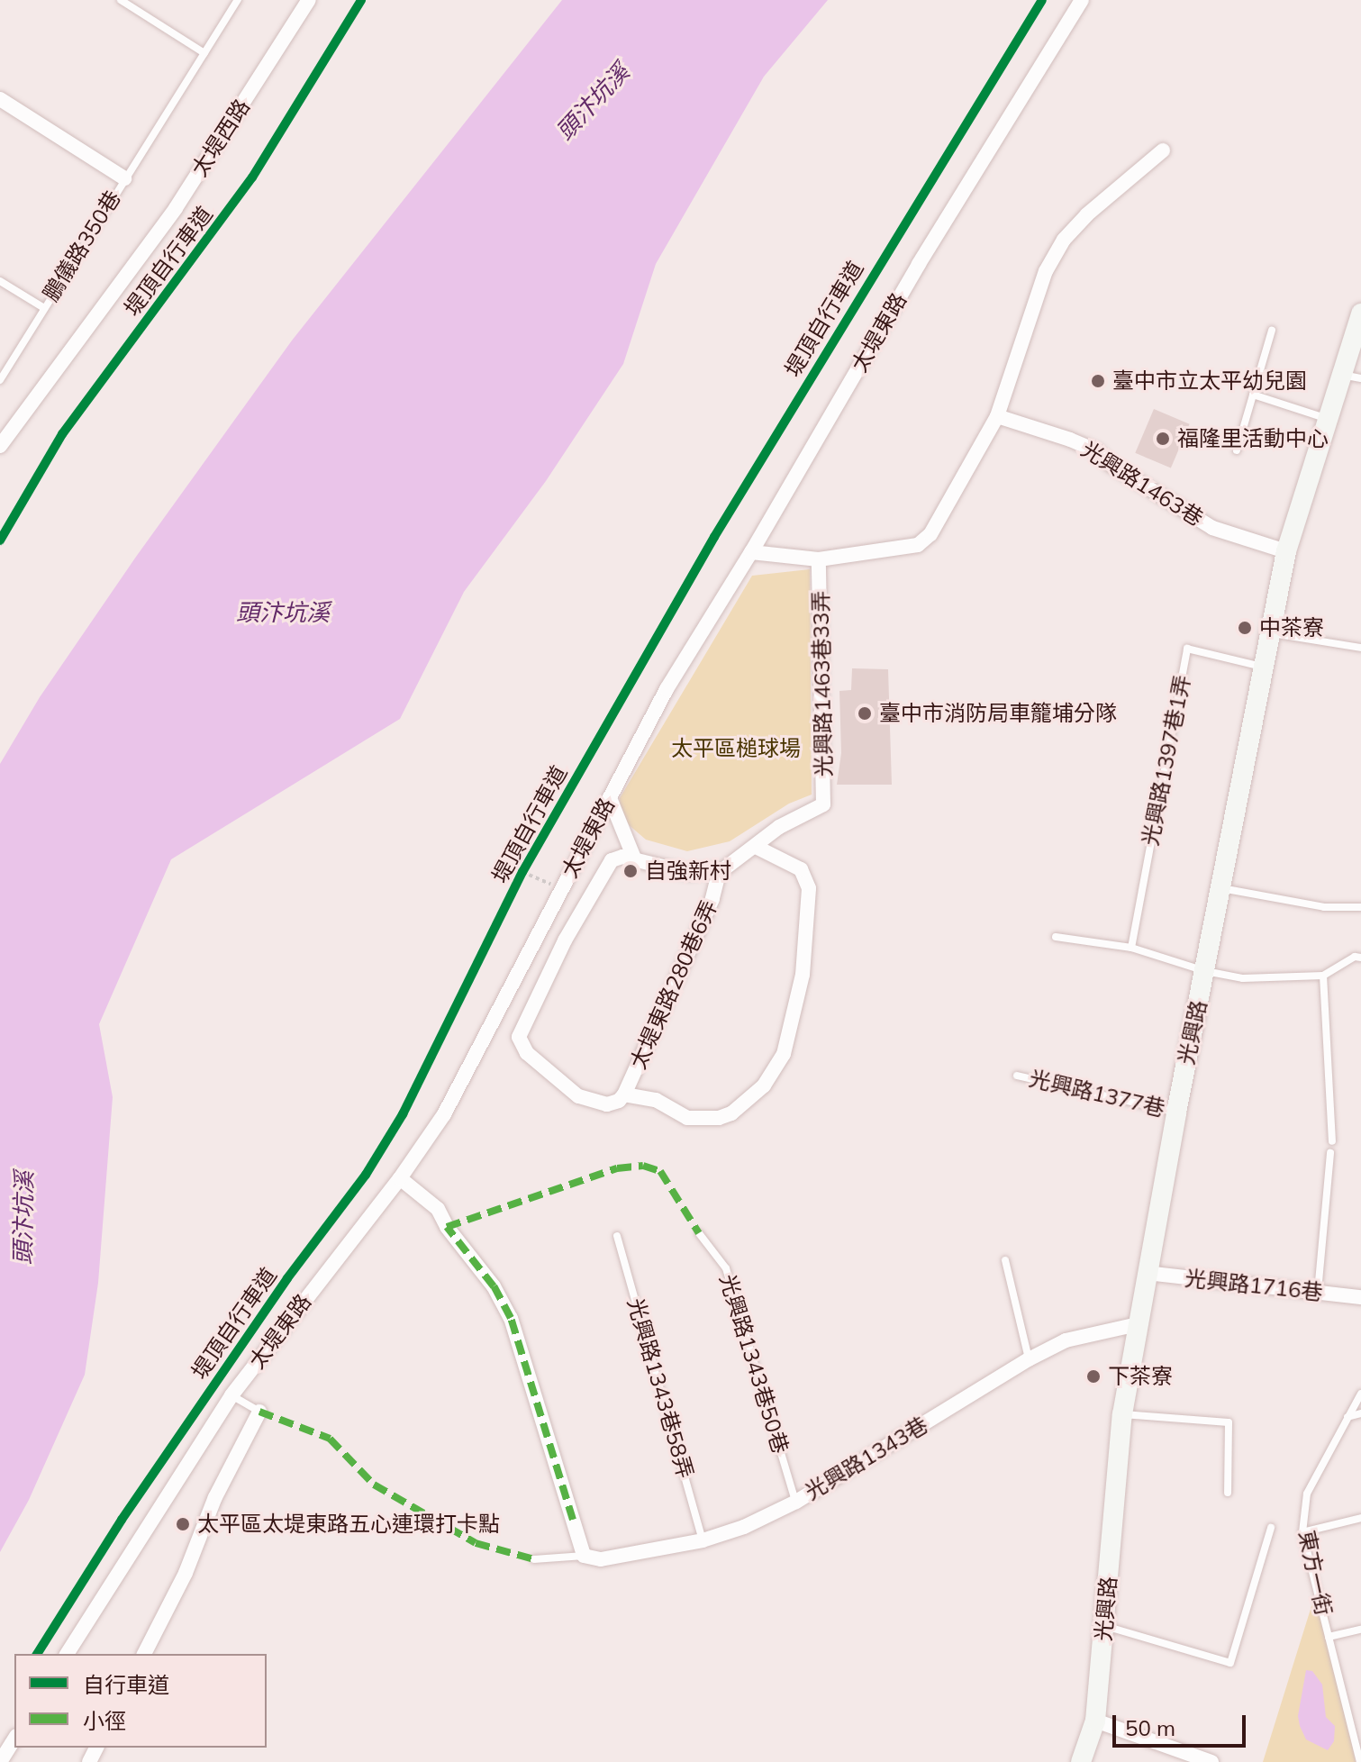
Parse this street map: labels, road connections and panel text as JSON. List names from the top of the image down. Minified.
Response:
{"streets":{"main road":["光興路"],"street":["太堤西路","太堤東路","光興路1463巷","光興路1463巷33弄","太堤東路280巷6弄","光興路1716巷","光興路1343巷"],"lane":["鵬儀路350巷","光興路1397巷1弄","光興路1377巷","光興路1343巷50巷","光興路1343巷58弄","東方一街"],"cycle path":["堤頂自行車道"]},"crossings":[["太堤東路","光興路1463巷33弄"],["光興路1463巷","光興路1463巷33弄"],["光興路1463巷","光興路"],["光興路1463巷33弄","太堤東路280巷6弄"],["光興路1397巷1弄","光興路"],["光興路","光興路1377巷"],["光興路","光興路1716巷"],["光興路","光興路1343巷"],["光興路1343巷50巷","光興路1343巷"],["光興路1343巷58弄","光興路1343巷"]],"water":["頭汴坑溪"],"parks":["太平區槌球場"],"places":["臺中市立太平幼兒園","福隆里活動中心","中茶寮","臺中市消防局車籠埔分隊","自強新村","下茶寮","太平區太堤東路五心連環打卡點"],"legend":["自行車道","小徑"],"scale_bar":"50 m"}
